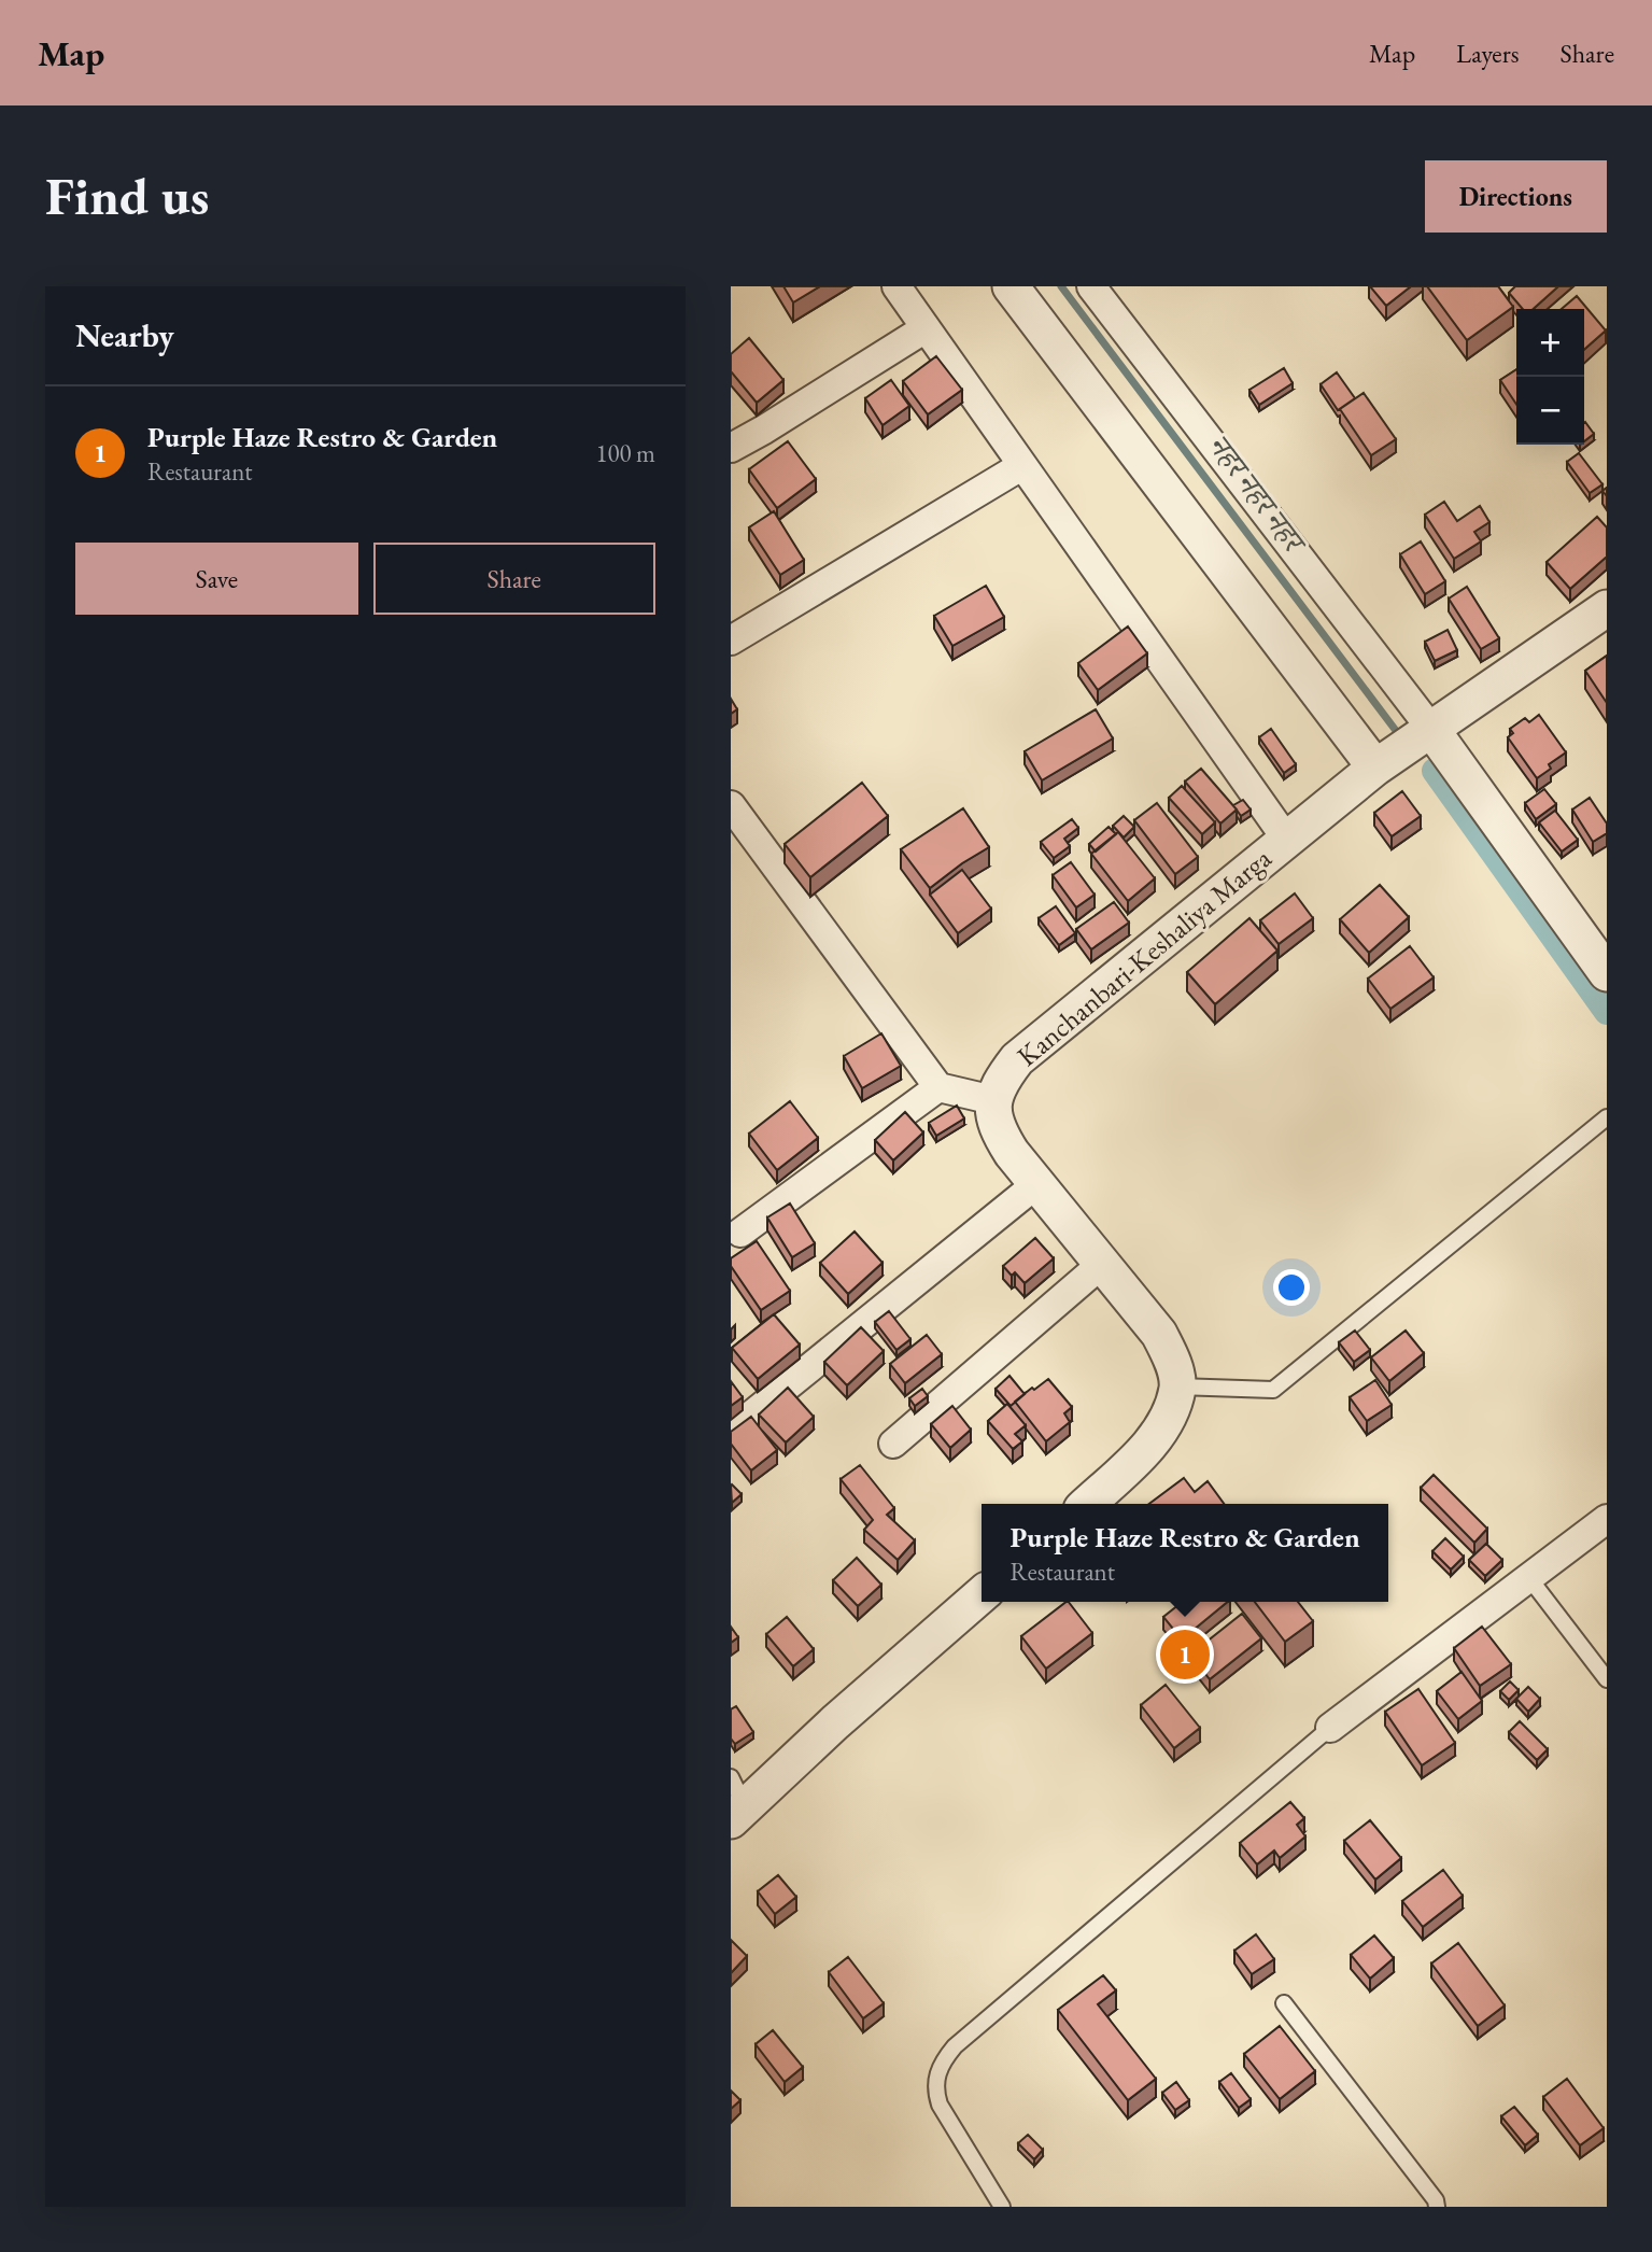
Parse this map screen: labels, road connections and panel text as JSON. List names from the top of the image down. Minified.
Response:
{"streets":{"street":["Kanchanbari-Keshaliya Marga"]},"water":["नहर नहर नहर"],"page":{"header":"Map","nav":["Map","Layers","Share"],"buttons":["Directions",["Save","Share"]],"title":"Find us","heading":"Nearby","map_buttons":["+","−"],"list":[{"mark":"1","name":"Purple Haze Restro & Garden","note":"Restaurant","value":"100 m"}],"popup":["Purple Haze Restro & Garden","Restaurant"],"pins":"1"}}
